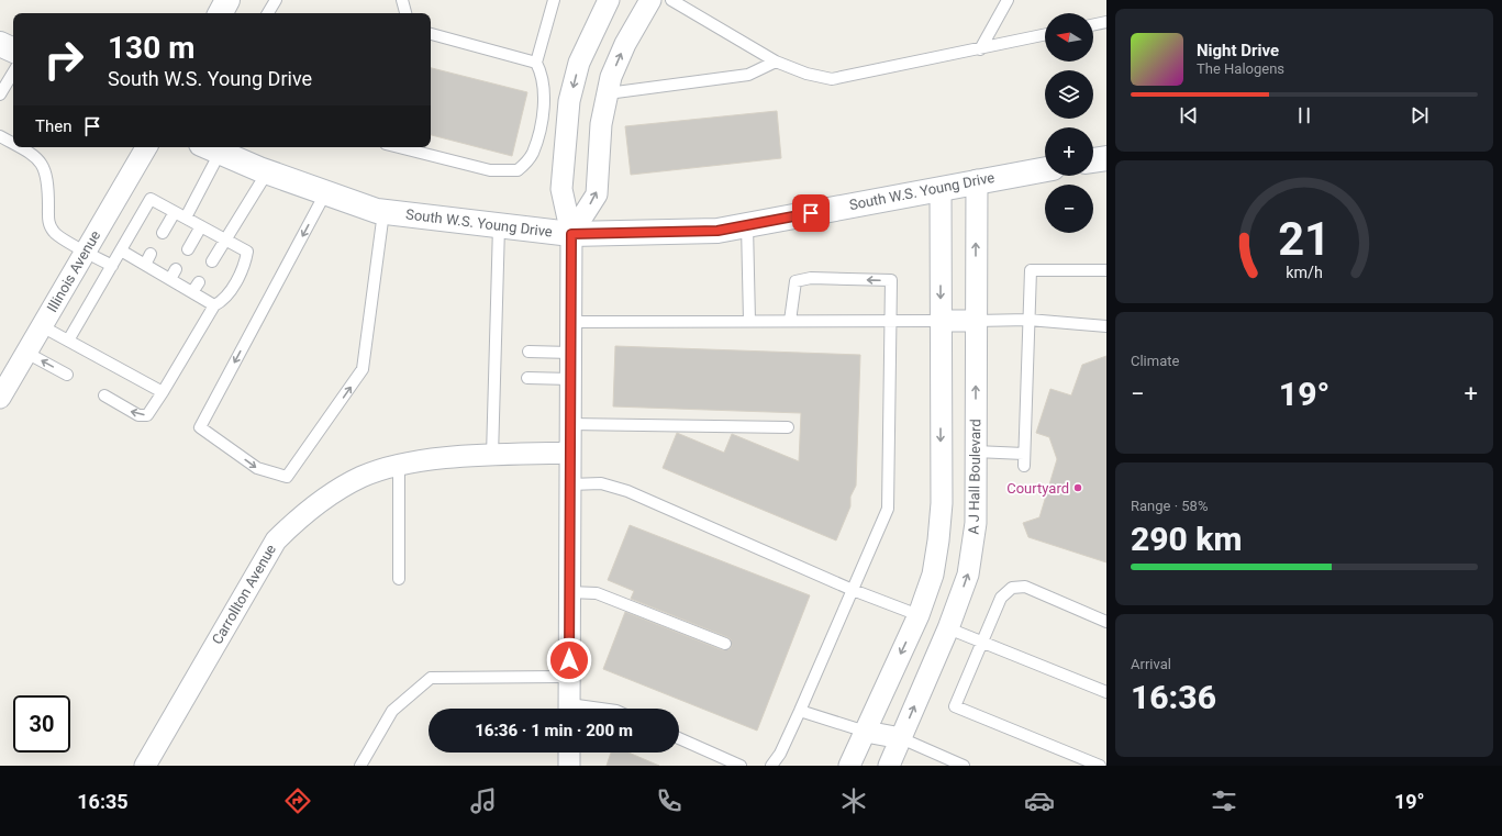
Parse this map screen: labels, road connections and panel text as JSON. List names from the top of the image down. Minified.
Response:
{"streets":{"main road":["South W.S. Young Drive"],"street":["Illinois Avenue","A J Hall Boulevard","Carrollton Avenue"]},"crossings":[["South W.S. Young Drive","A J Hall Boulevard"]],"places":["Courtyard"],"north":"left","page":{"map_buttons":["+","−"],"turn":["130 m","South W.S. Young Drive"],"song":["Night Drive","The Halogens"],"then":"Then","tile":["Climate",["Range · 58%","290 km"],["Arrival","16:36"]],"heat":["−","19°","+"],"limit":"30","trip":"16:36 · 1 min · 200 m","tabs":["16:35","19°"],"gauge":["21","km/h"]}}
